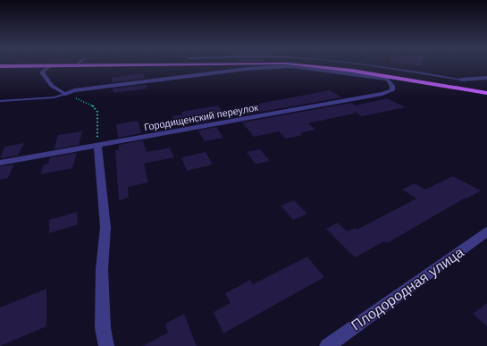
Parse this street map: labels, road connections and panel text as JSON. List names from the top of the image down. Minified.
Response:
{"streets":{"street":["Городищенский переулок","Плодородная улица"]}}
